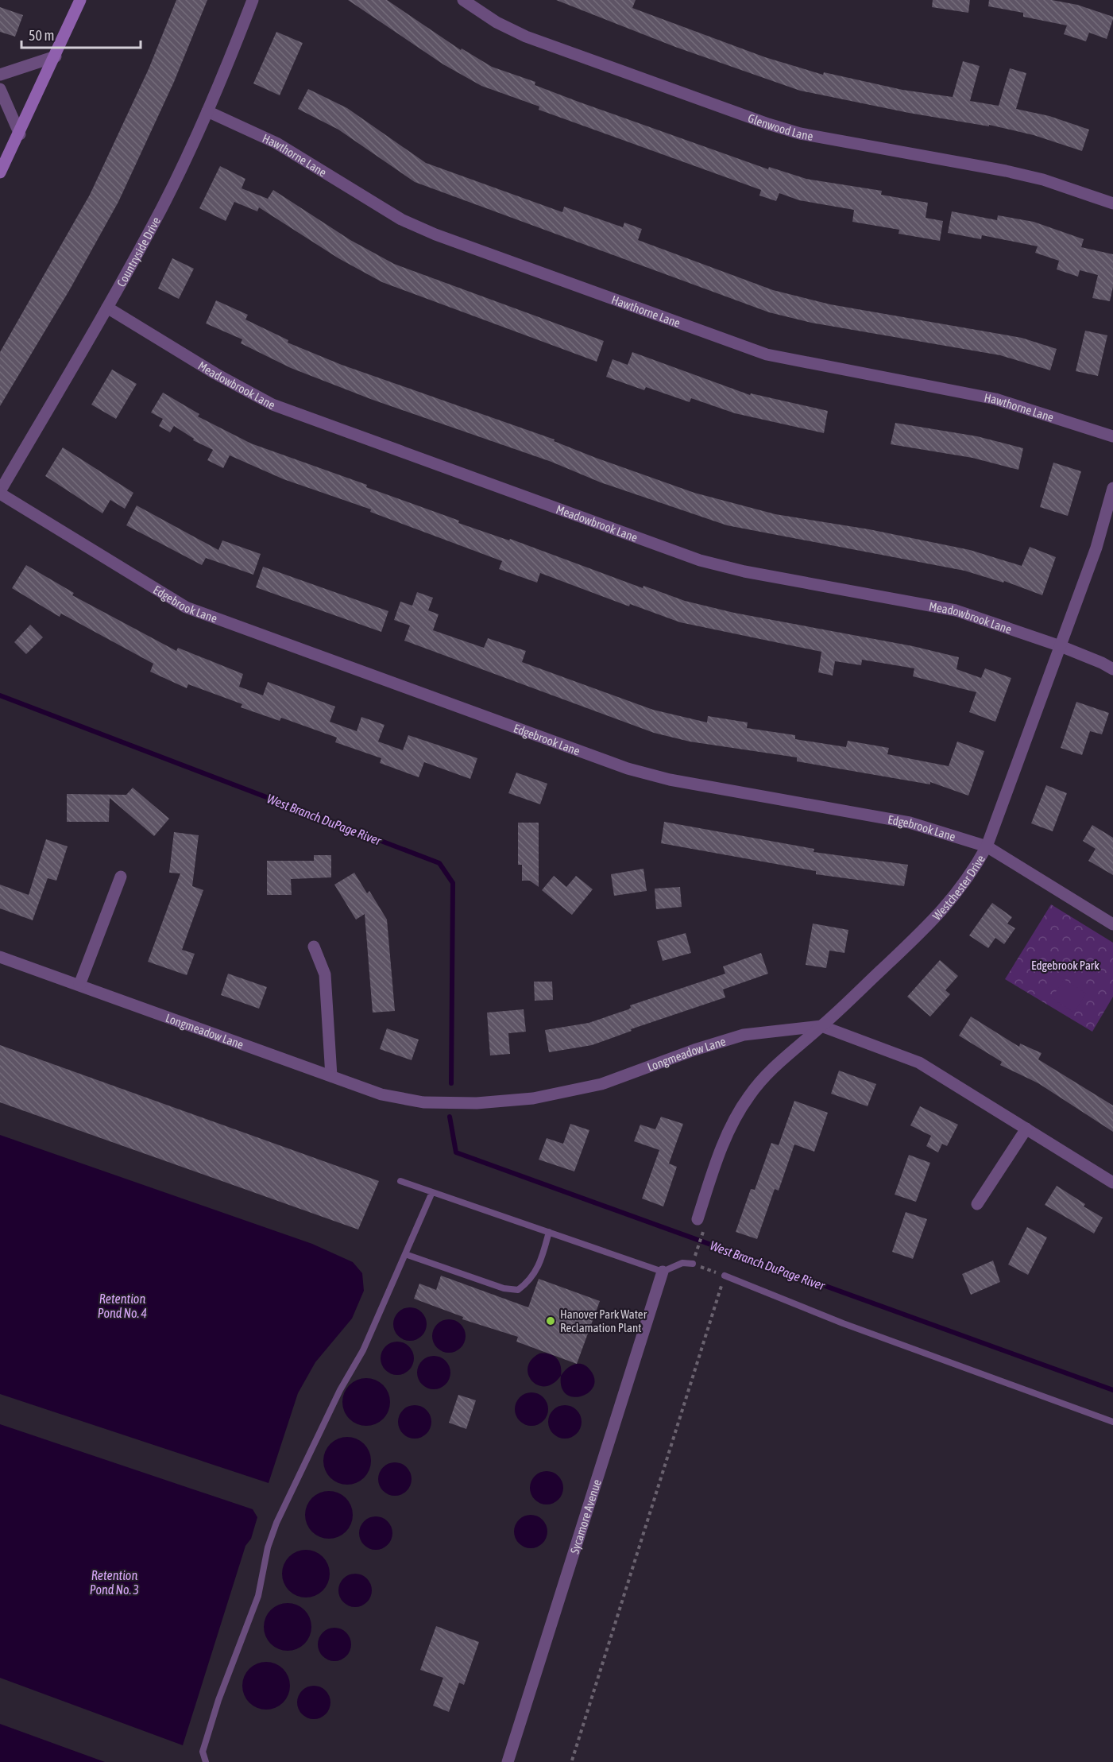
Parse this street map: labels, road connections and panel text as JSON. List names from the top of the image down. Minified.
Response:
{"streets":{"street":["Glenwood Lane","Hawthorne Lane","Countryside Drive","Meadowbrook Lane","Edgebrook Lane","Westchester Drive","Longmeadow Lane","Sycamore Avenue"]},"crossings":[["Hawthorne Lane","Countryside Drive"],["Countryside Drive","Meadowbrook Lane"],["Countryside Drive","Edgebrook Lane"],["Meadowbrook Lane","Westchester Drive"],["Edgebrook Lane","Westchester Drive"],["Westchester Drive","Longmeadow Lane"]],"water":["West Branch DuPage River","Retention Pond No. 4","Retention Pond No. 3"],"parks":["Edgebrook Park"],"places":["Hanover Park Water Reclamation Plant"],"scale_bar":"50 m"}
